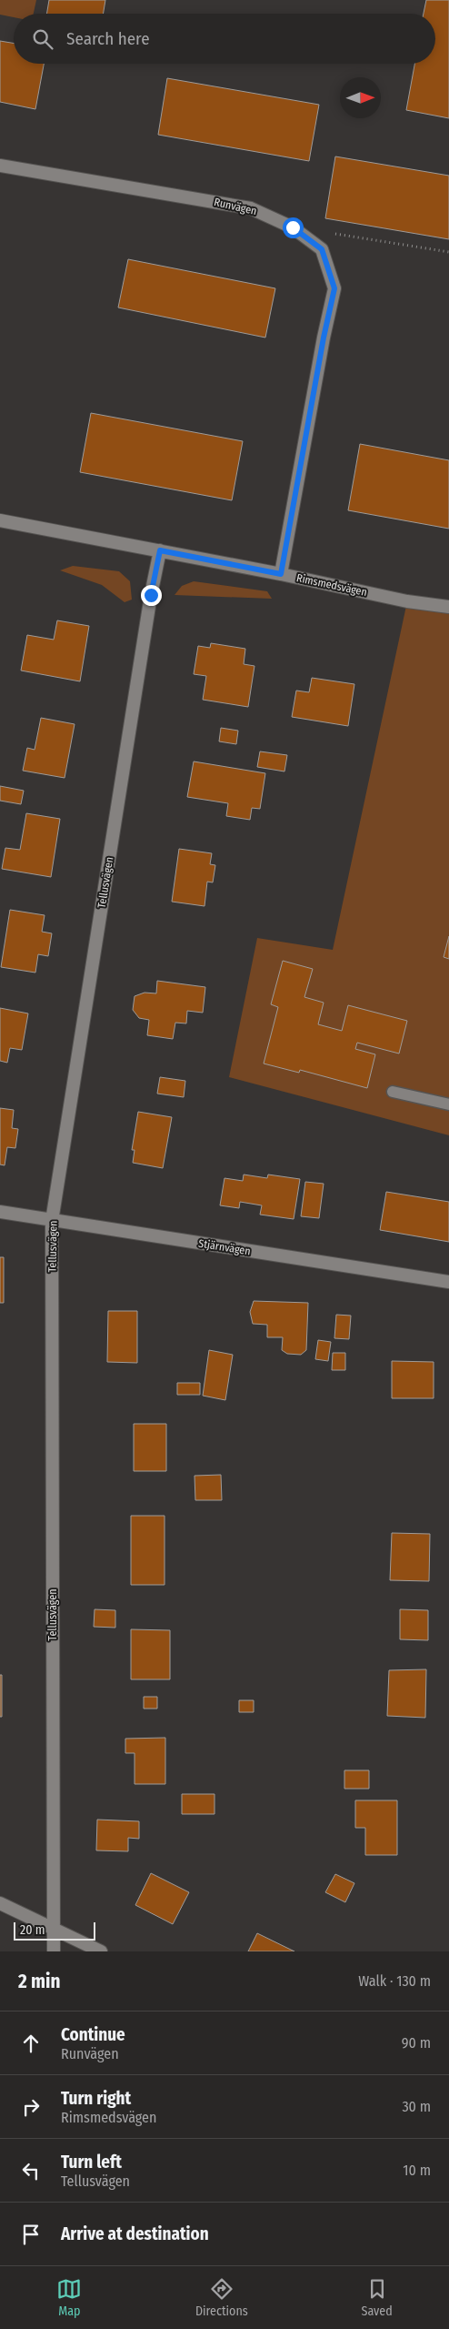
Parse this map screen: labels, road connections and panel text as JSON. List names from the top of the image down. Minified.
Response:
{"streets":{"street":["Runvägen","Rimsmedsvägen","Tellusvägen","Stjärnvägen"]},"crossings":[["Runvägen","Rimsmedsvägen"],["Rimsmedsvägen","Tellusvägen"],["Tellusvägen","Stjärnvägen"]],"scale_bar":"20 m","north":"right","page":{"search":"Search here","scale":"20 m","heading":["2 min","Walk · 130 m"],"list":[["Continue","Runvägen","90 m"],["Turn right","Rimsmedsvägen","30 m"],["Turn left","Tellusvägen","10 m"],"Arrive at destination"],"nav":["Map","Directions","Saved"]}}
